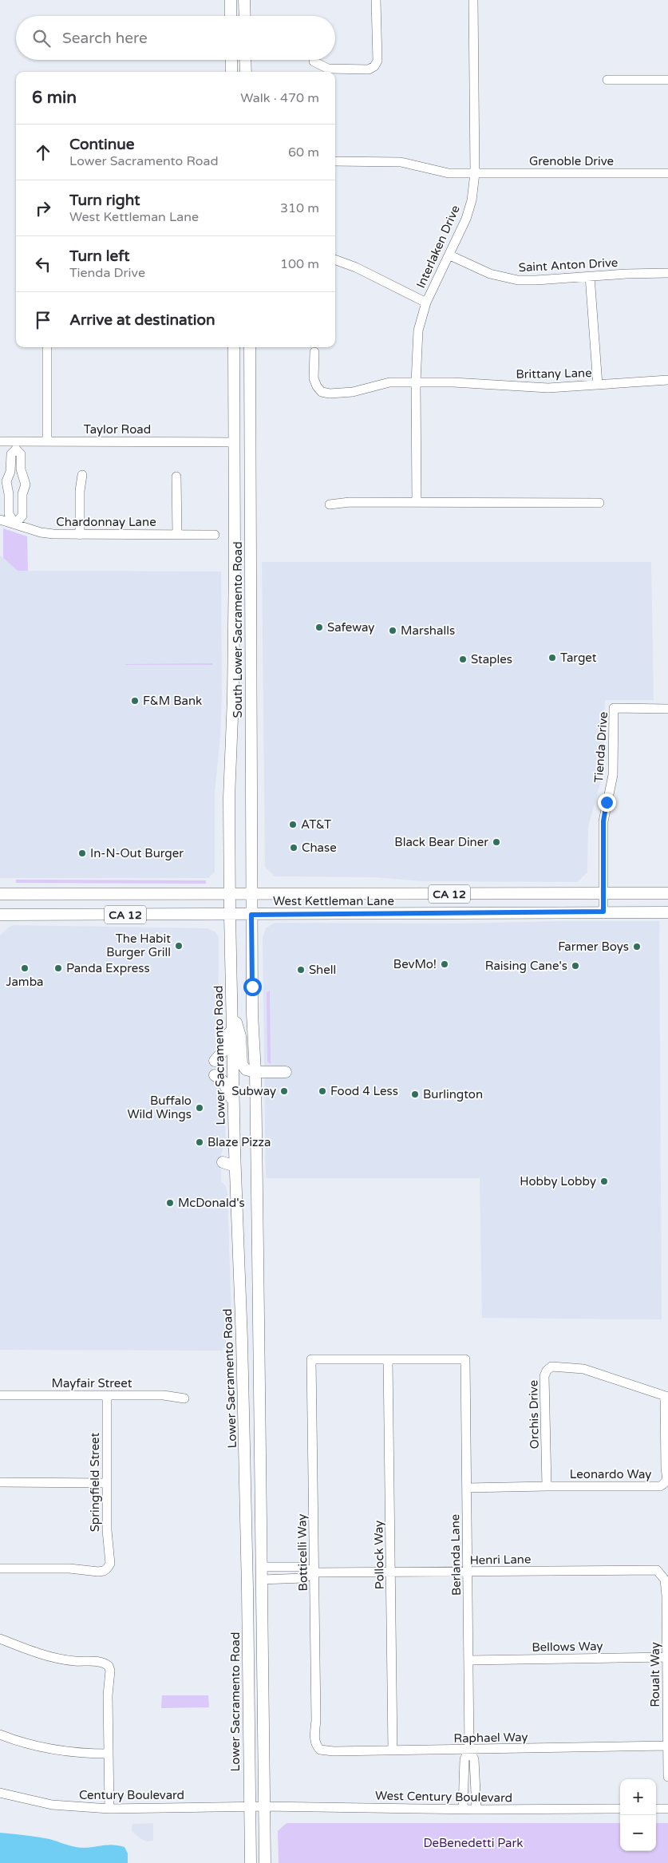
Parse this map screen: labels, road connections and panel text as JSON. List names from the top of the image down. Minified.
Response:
{"streets":{"main road":["South Lower Sacramento Road","CA 12","West Kettleman Lane","Lower Sacramento Road"],"street":["Grenoble Drive","Interlaken Drive","Saint Anton Drive","Brittany Lane","Taylor Road","Chardonnay Lane","Tienda Drive","Mayfair Street","Orchis Drive","Leonardo Way","Springfield Street","Botticelli Way","Pollock Way","Berlanda Lane","Henri Lane","Bellows Way","Roualt Way","Raphael Way","Century Boulevard","West Century Boulevard"]},"crossings":[["Grenoble Drive","Interlaken Drive"],["Interlaken Drive","Saint Anton Drive"],["Interlaken Drive","Brittany Lane"],["Taylor Road","South Lower Sacramento Road"],["South Lower Sacramento Road","West Kettleman Lane"],["South Lower Sacramento Road","Lower Sacramento Road"],["Tienda Drive","West Kettleman Lane"],["West Kettleman Lane","Lower Sacramento Road"],["Lower Sacramento Road","Century Boulevard"],["Mayfair Street","Springfield Street"],["Orchis Drive","Leonardo Way"],["Leonardo Way","Berlanda Lane"],["Botticelli Way","Pollock Way"],["Botticelli Way","Berlanda Lane"],["Botticelli Way","Henri Lane"],["Botticelli Way","Raphael Way"],["Pollock Way","Berlanda Lane"],["Pollock Way","Henri Lane"],["Pollock Way","Raphael Way"],["Berlanda Lane","Henri Lane"],["Berlanda Lane","Bellows Way"],["Berlanda Lane","Raphael Way"],["Berlanda Lane","West Century Boulevard"],["Henri Lane","Roualt Way"],["Bellows Way","Roualt Way"],["Roualt Way","Raphael Way"],["Century Boulevard","West Century Boulevard"]],"parks":["DeBenedetti Park"],"places":["Safeway","Marshalls","Target","Staples","F&M Bank","AT&T","Black Bear Diner","Chase","In-N-Out Burger","The Habit Burger Grill","Farmer Boys","BevMo!","Raising Cane's","Jamba","Panda Express","Shell","Subway","Food 4 Less","Burlington","Buffalo Wild Wings","Blaze Pizza","Hobby Lobby","McDonald's"],"page":{"search":"Search here","heading":["6 min","Walk · 470 m"],"list":[["Continue","Lower Sacramento Road","60 m"],["Turn right","West Kettleman Lane","310 m"],["Turn left","Tienda Drive","100 m"],"Arrive at destination"],"map_buttons":["+","−"]}}
